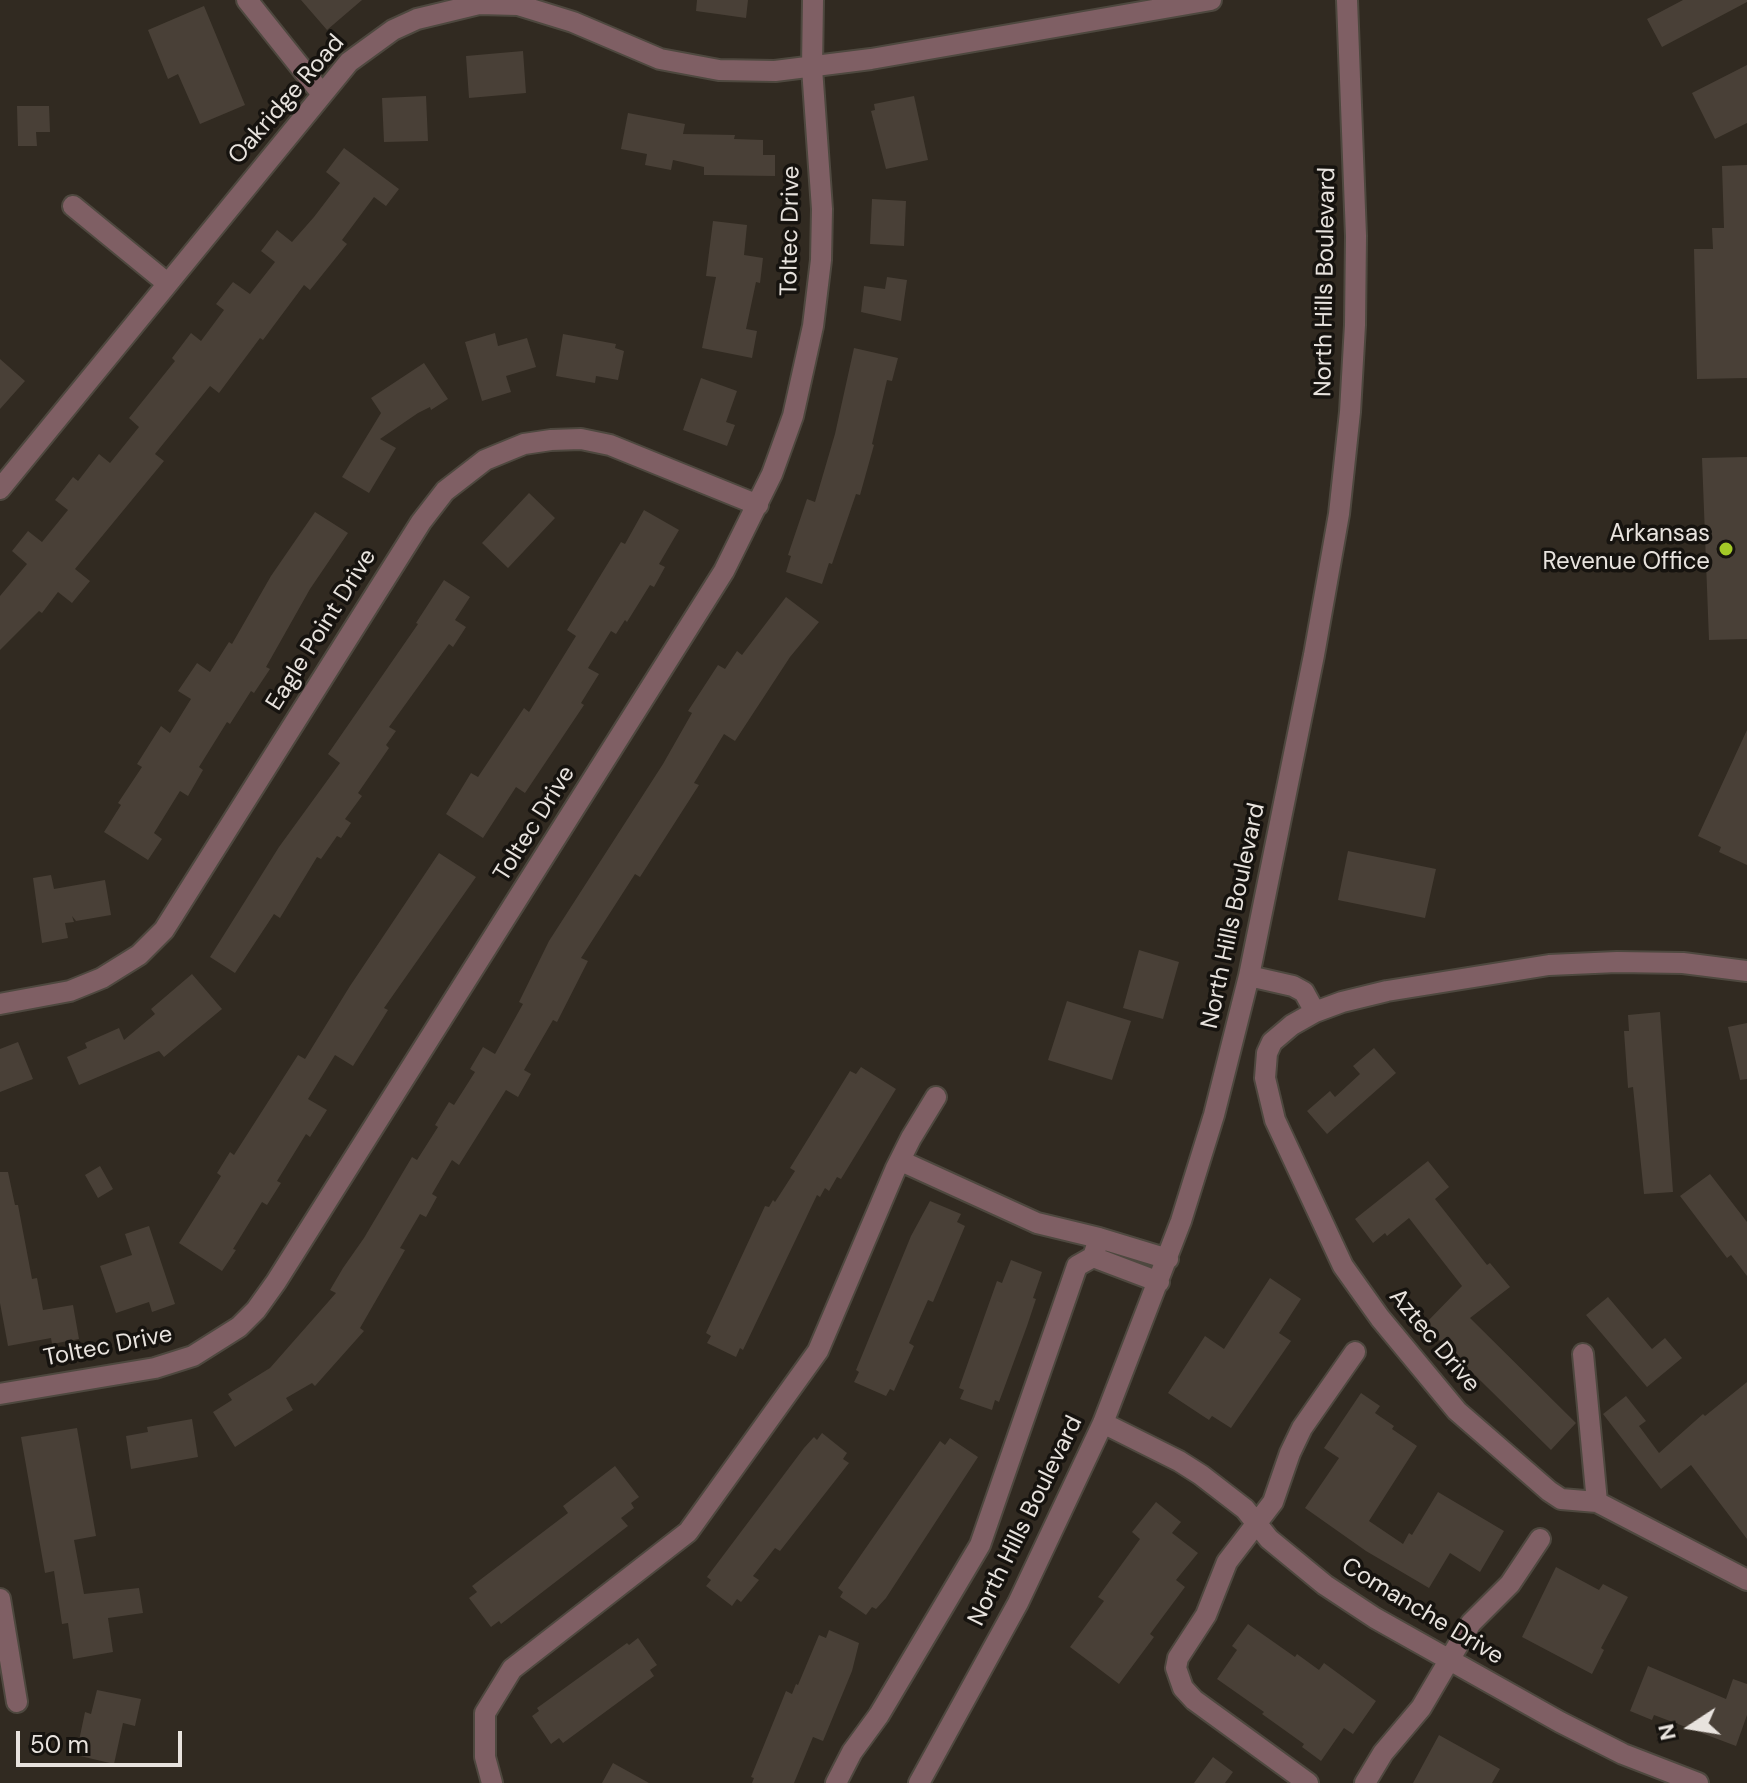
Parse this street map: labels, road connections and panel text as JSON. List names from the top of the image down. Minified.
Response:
{"streets":{"street":["Oakridge Road","Toltec Drive","North Hills Boulevard","Eagle Point Drive","Aztec Drive","Comanche Drive"]},"crossings":[["Oakridge Road","Toltec Drive"],["Toltec Drive","Eagle Point Drive"],["North Hills Boulevard","Comanche Drive"]],"places":["Arkansas Revenue Office"],"scale_bar":"50 m","north":"left"}
